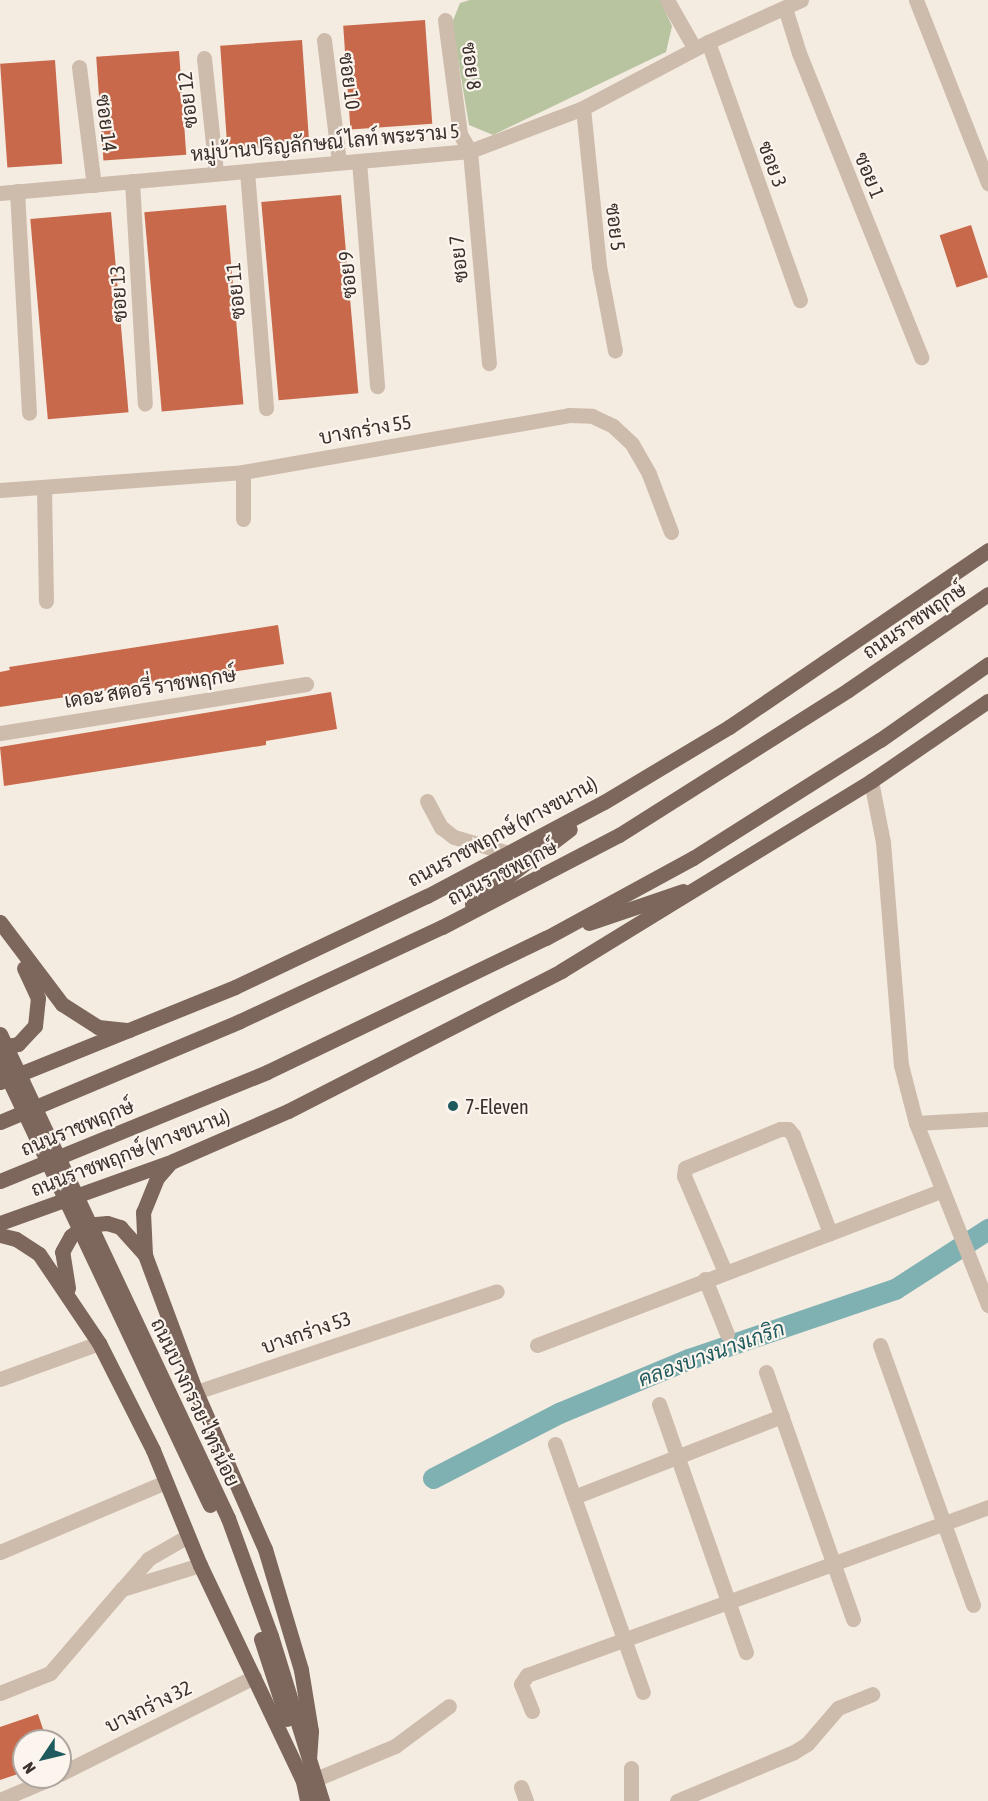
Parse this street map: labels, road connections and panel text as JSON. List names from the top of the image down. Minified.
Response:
{"streets":{"main road":["ถนนราชพฤกษ์","ถนนราชพฤกษ์ (ทางขนาน)","ถนนบางกรวย-ไทรน้อย"],"street":["ซอย 8","ซอย 10","ซอย 12","ซอย 14","หมู่บ้านปริญลักษณ์ ไลท์ พระราม 5","ซอย 3","ซอย 1","ซอย 5","ซอย 7","ซอย 9","ซอย 11","ซอย 13","บางกร่าง 55","เดอะ สตอรี่ ราชพฤกษ์","บางกร่าง 53","บางกร่าง 32"]},"crossings":[["ซอย 8","หมู่บ้านปริญลักษณ์ ไลท์ พระราม 5"],["ซอย 8","ซอย 7"],["ซอย 10","หมู่บ้านปริญลักษณ์ ไลท์ พระราม 5"],["ซอย 12","หมู่บ้านปริญลักษณ์ ไลท์ พระราม 5"],["ซอย 14","หมู่บ้านปริญลักษณ์ ไลท์ พระราม 5"],["หมู่บ้านปริญลักษณ์ ไลท์ พระราม 5","ซอย 3"],["หมู่บ้านปริญลักษณ์ ไลท์ พระราม 5","ซอย 1"],["หมู่บ้านปริญลักษณ์ ไลท์ พระราม 5","ซอย 5"],["หมู่บ้านปริญลักษณ์ ไลท์ พระราม 5","ซอย 7"],["หมู่บ้านปริญลักษณ์ ไลท์ พระราม 5","ซอย 9"],["หมู่บ้านปริญลักษณ์ ไลท์ พระราม 5","ซอย 11"],["หมู่บ้านปริญลักษณ์ ไลท์ พระราม 5","ซอย 13"]],"water":["คลองบางนางเกริก"],"places":["7-Eleven"],"north":"bottom left"}
